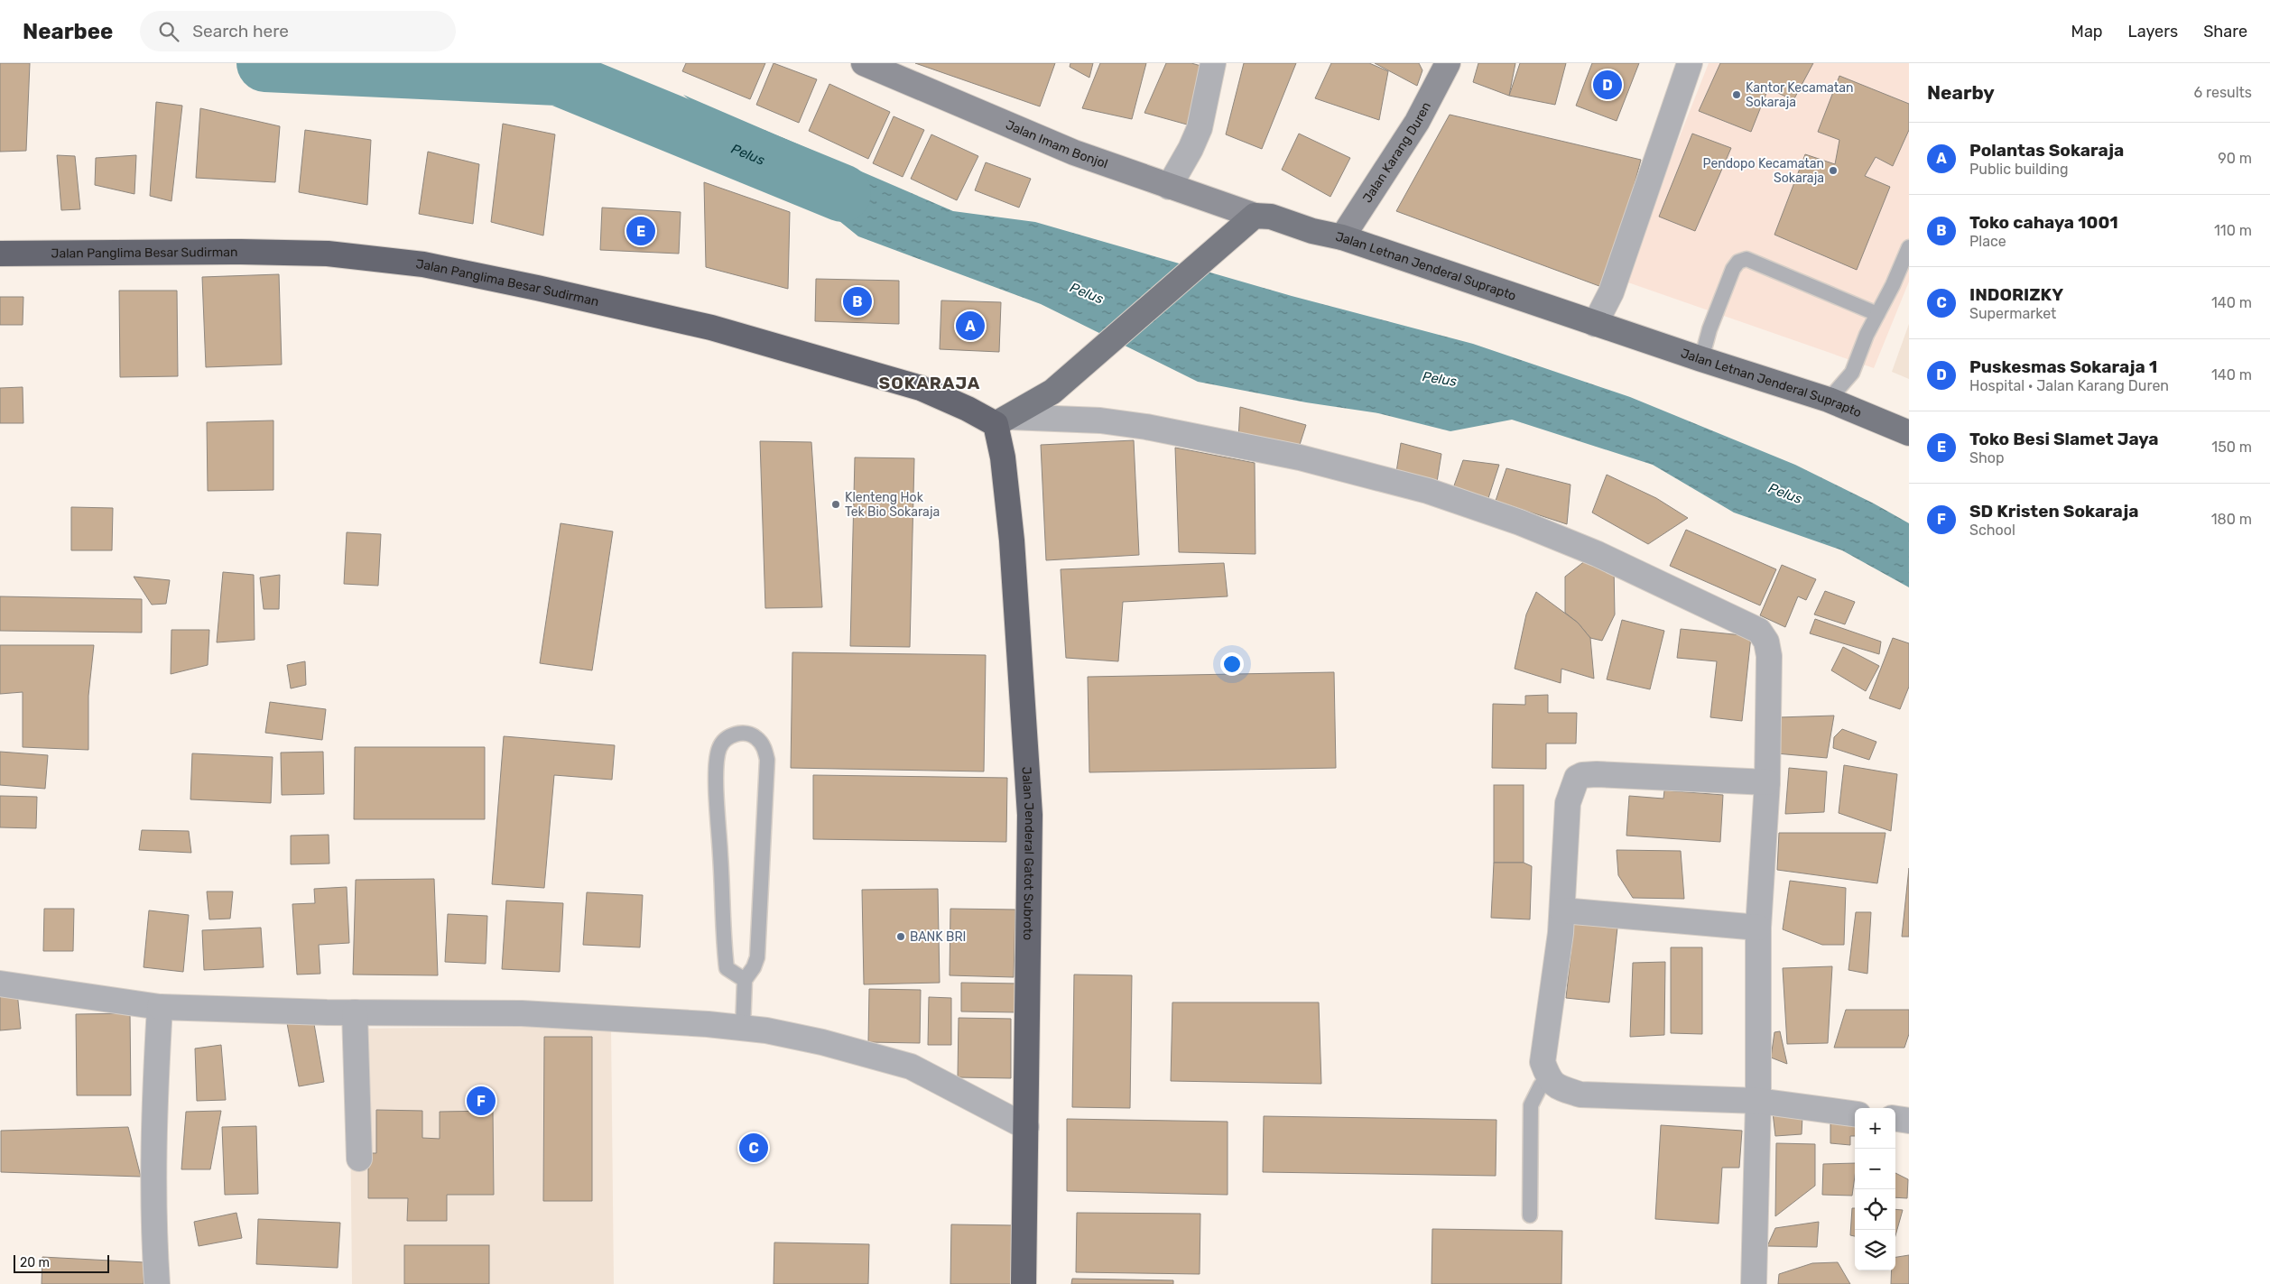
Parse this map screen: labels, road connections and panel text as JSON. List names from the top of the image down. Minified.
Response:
{"streets":{"highway":["Jalan Panglima Besar Sudirman","Jalan Jenderal Gatot Subroto"],"main road":["Jalan Imam Bonjol","Jalan Karang Duren","Jalan Letnan Jenderal Suprapto"]},"crossings":[["Jalan Imam Bonjol","Jalan Letnan Jenderal Suprapto"],["Jalan Karang Duren","Jalan Letnan Jenderal Suprapto"],["Jalan Panglima Besar Sudirman","Jalan Jenderal Gatot Subroto"]],"districts":["SOKARAJA"],"water":["Pelus"],"places":["Kantor Kecamatan Sokaraja","Pendopo Kecamatan Sokaraja","Klenteng Hok Tek Bio Sokaraja","BANK BRI"],"scale_bar":"20 m","page":{"header":"Nearbee","search":"Search here","nav":["Map","Layers","Share"],"heading":["Nearby","6 results"],"pins":["D","E","B","A","F","C"],"list":[{"mark":"A","name":"Polantas Sokaraja","note":"Public building","value":"90 m"},{"mark":"B","name":"Toko cahaya 1001","note":"Place","value":"110 m"},{"mark":"C","name":"INDORIZKY","note":"Supermarket","value":"140 m"},{"mark":"D","name":"Puskesmas Sokaraja 1","note":"Hospital · Jalan Karang Duren","value":"140 m"},{"mark":"E","name":"Toko Besi Slamet Jaya","note":"Shop","value":"150 m"},{"mark":"F","name":"SD Kristen Sokaraja","note":"School","value":"180 m"}],"map_buttons":["+","−"],"scale":"20 m"}}
